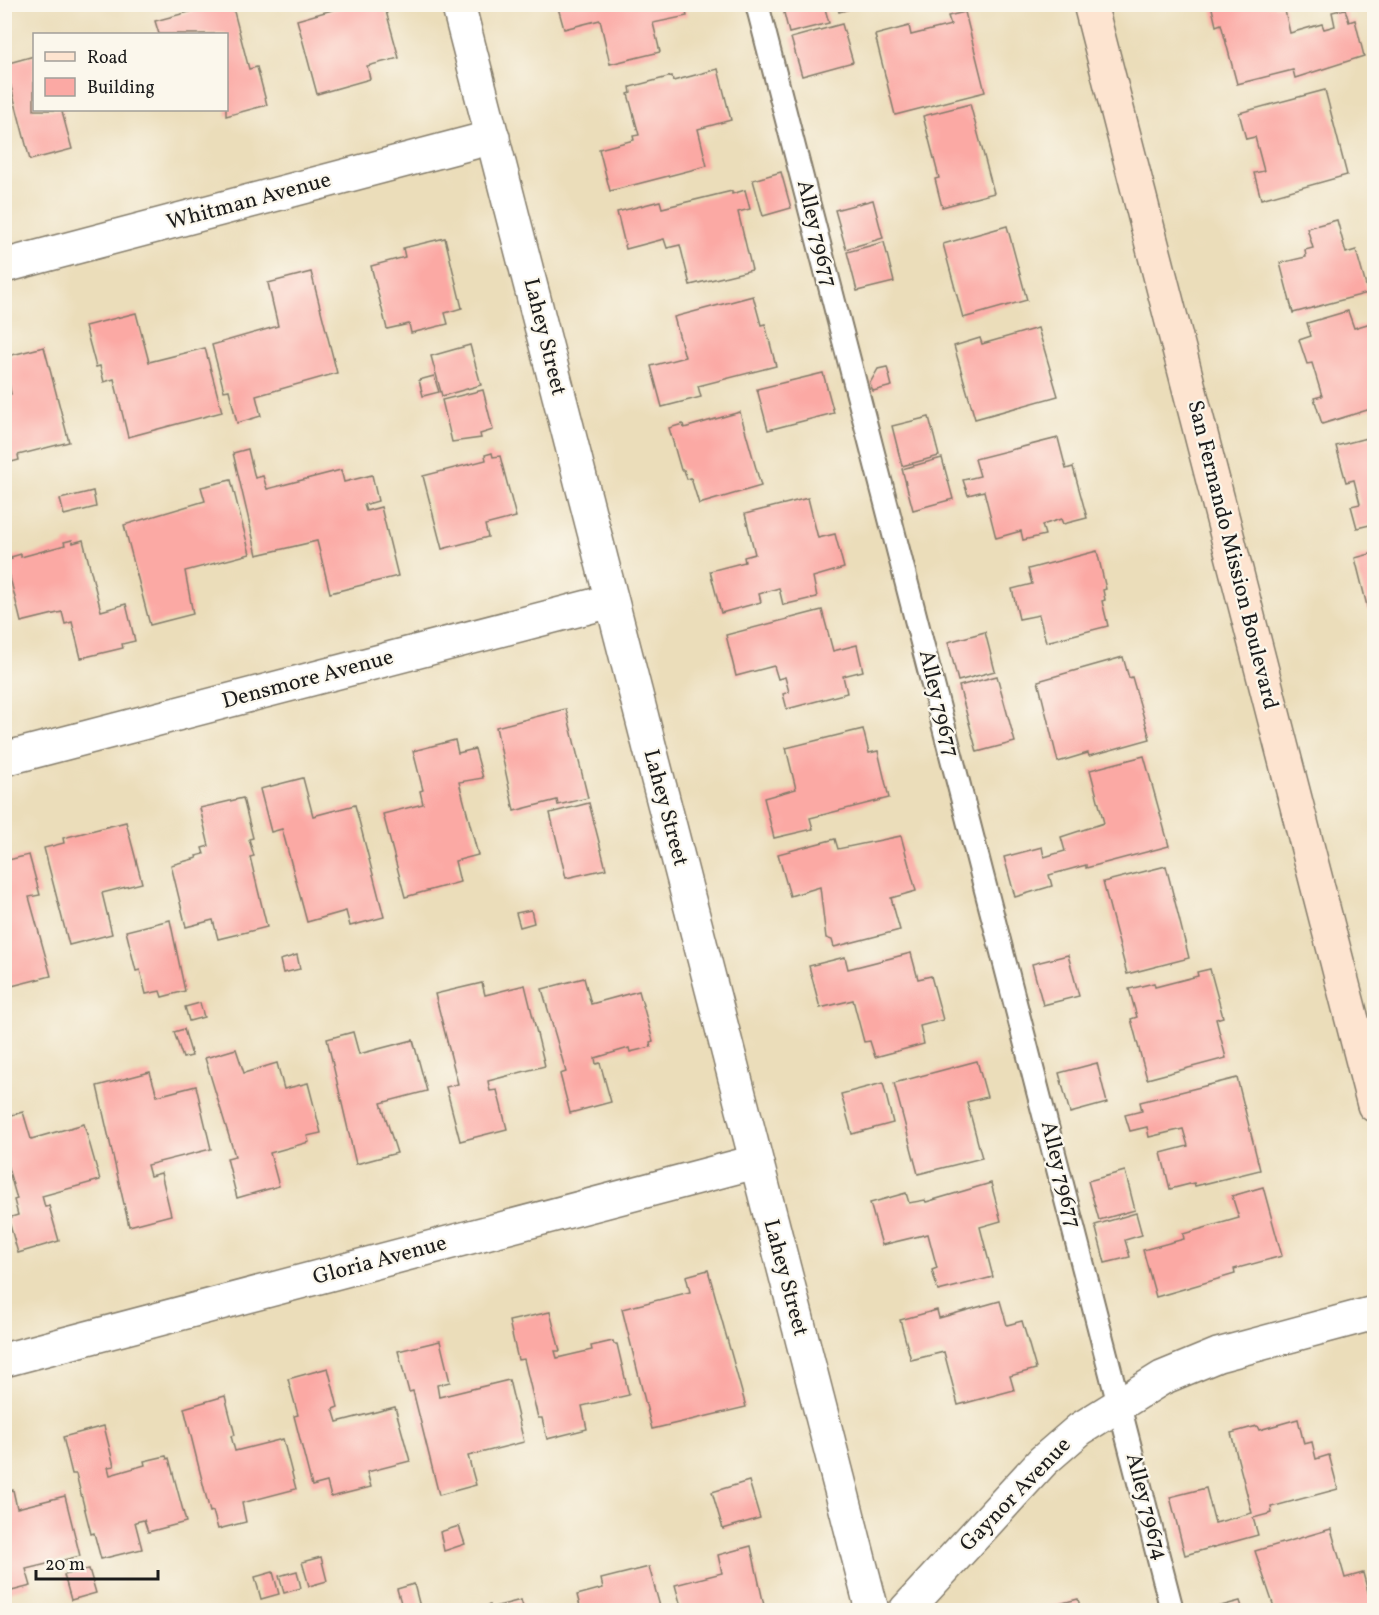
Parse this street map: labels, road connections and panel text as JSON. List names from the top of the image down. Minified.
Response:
{"streets":{"main road":["San Fernando Mission Boulevard"],"street":["Whitman Avenue","Lahey Street","Densmore Avenue","Gloria Avenue","Gaynor Avenue"],"lane":["Alley 79677","Alley 79674"]},"crossings":[["Whitman Avenue","Lahey Street"],["Alley 79677","Gaynor Avenue"],["Alley 79677","Alley 79674"],["Lahey Street","Densmore Avenue"],["Lahey Street","Gloria Avenue"],["Gaynor Avenue","Alley 79674"]],"legend":["Road","Building"],"scale_bar":"20 m"}
